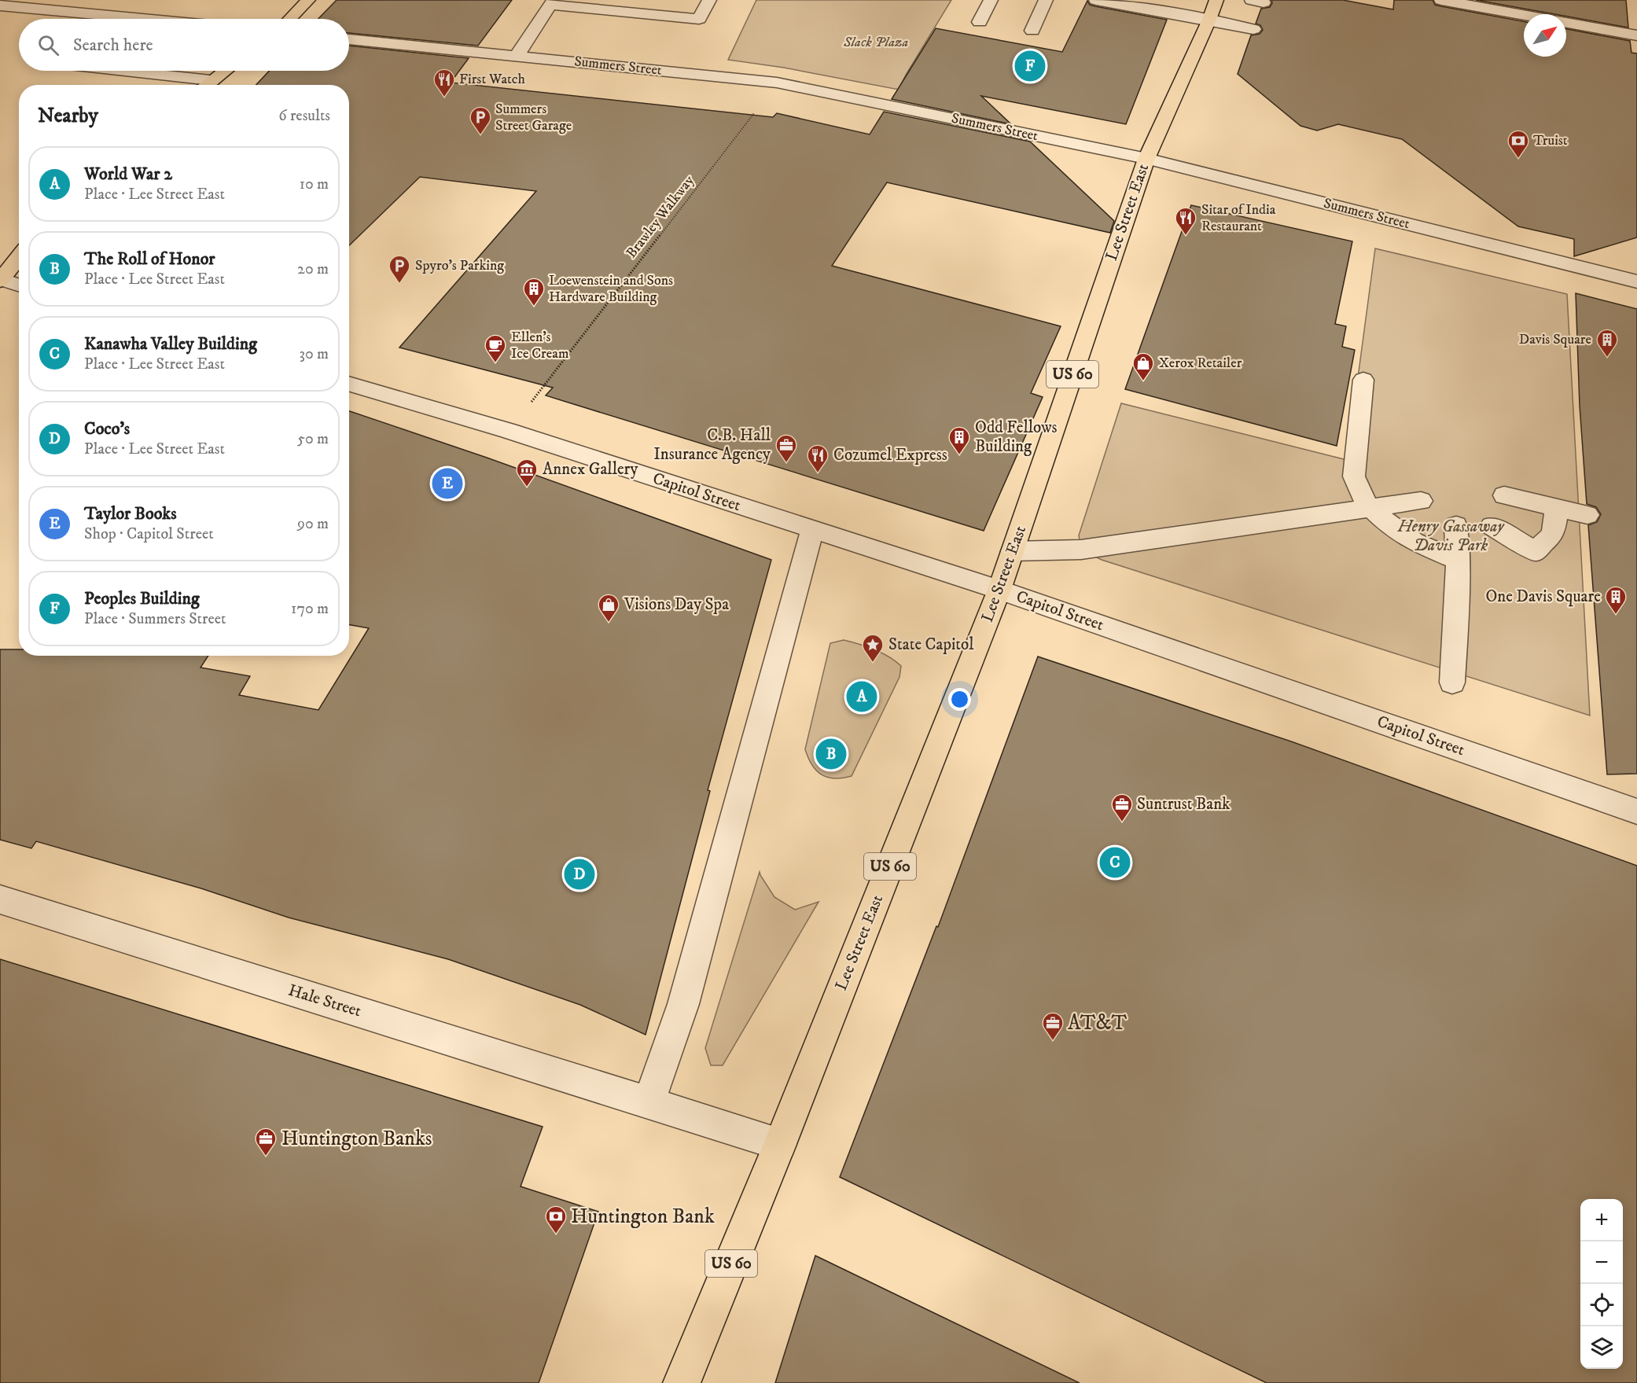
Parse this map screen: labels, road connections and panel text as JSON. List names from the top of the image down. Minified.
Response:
{"streets":{"main road":["Lee Street East","US 60"],"street":["Summers Street","Capitol Street","Hale Street"],"path":["Brawley Walkway"]},"crossings":[["Summers Street","Lee Street East"],["Summers Street","Brawley Walkway"],["Lee Street East","Capitol Street"],["Brawley Walkway","Capitol Street"]],"parks":["Slack Plaza","Henry Gassaway Davis Park"],"places":{"restaurant":["First Watch","Sitar of India Restaurant","Cozumel Express"],"parking":["Summers Street Garage","Spyro's Parking"],"bank":["Truist","Huntington Bank"],"building":["Loewenstein and Sons Hardware Building","Davis Square","Odd Fellows Building","One Davis Square"],"cafe":["Ellen's Ice Cream"],"shop":["Xerox Retailer","Visions Day Spa"],"office":["C.B. Hall Insurance Agency","Suntrust Bank","AT&T","Huntington Banks"],"museum":["Annex Gallery"],"place":["State Capitol"]},"north":"top right","page":{"search":"Search here","pins":["F","E","A","B","C","D"],"heading":["Nearby","6 results"],"list":[{"mark":"A","name":"World War 2","note":"Place · Lee Street East","value":"10 m"},{"mark":"B","name":"The Roll of Honor","note":"Place · Lee Street East","value":"20 m"},{"mark":"C","name":"Kanawha Valley Building","note":"Place · Lee Street East","value":"30 m"},{"mark":"D","name":"Coco’s","note":"Place · Lee Street East","value":"50 m"},{"mark":"E","name":"Taylor Books","note":"Shop · Capitol Street","value":"90 m"},{"mark":"F","name":"Peoples Building","note":"Place · Summers Street","value":"170 m"}],"map_buttons":["+","−"]}}
